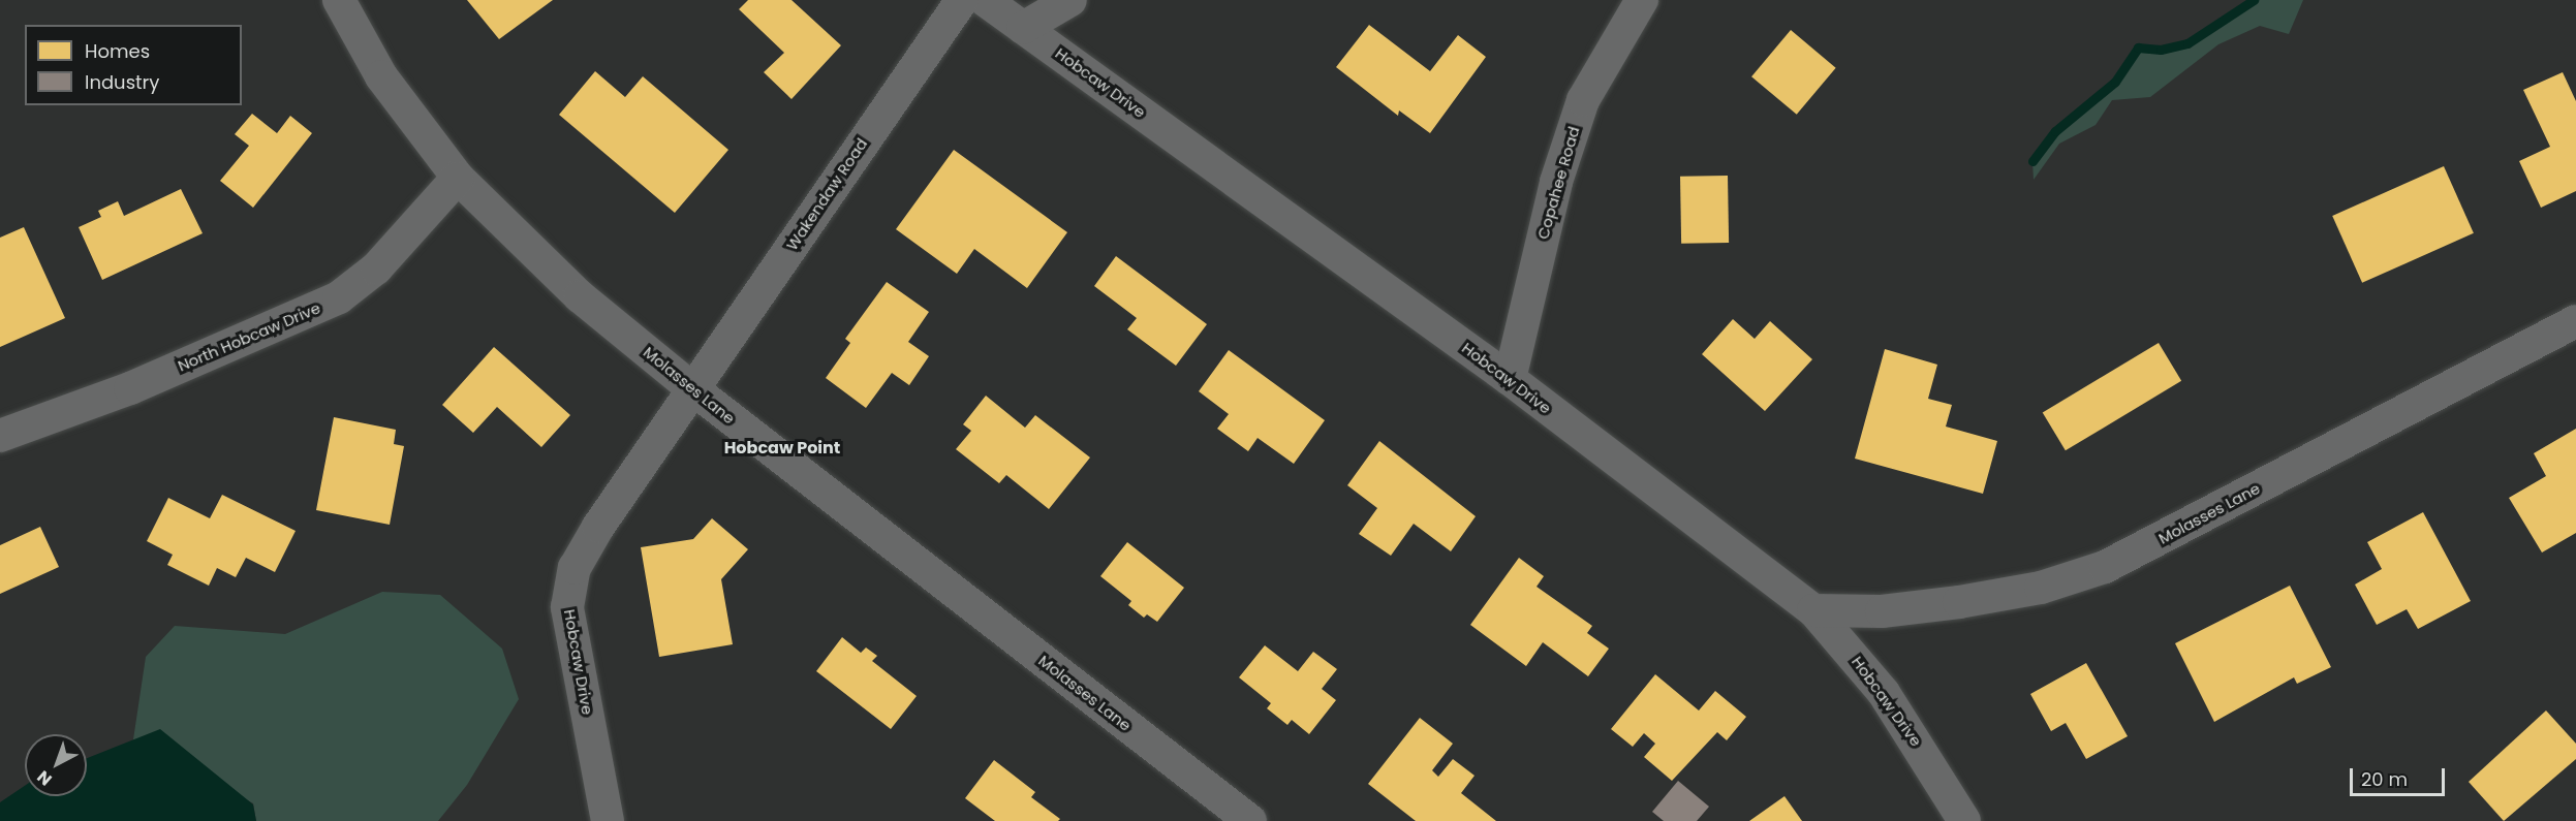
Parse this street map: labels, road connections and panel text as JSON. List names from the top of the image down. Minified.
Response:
{"streets":{"street":["Hobcaw Drive","Copahee Road","Wakendaw Road","North Hobcaw Drive","Molasses Lane"]},"crossings":[["Hobcaw Drive","Copahee Road"],["Hobcaw Drive","Wakendaw Road"],["Hobcaw Drive","Molasses Lane"],["Wakendaw Road","Molasses Lane"],["North Hobcaw Drive","Molasses Lane"]],"districts":["Hobcaw Point"],"legend":["Homes","Industry"],"scale_bar":"20 m","north":"bottom left"}
